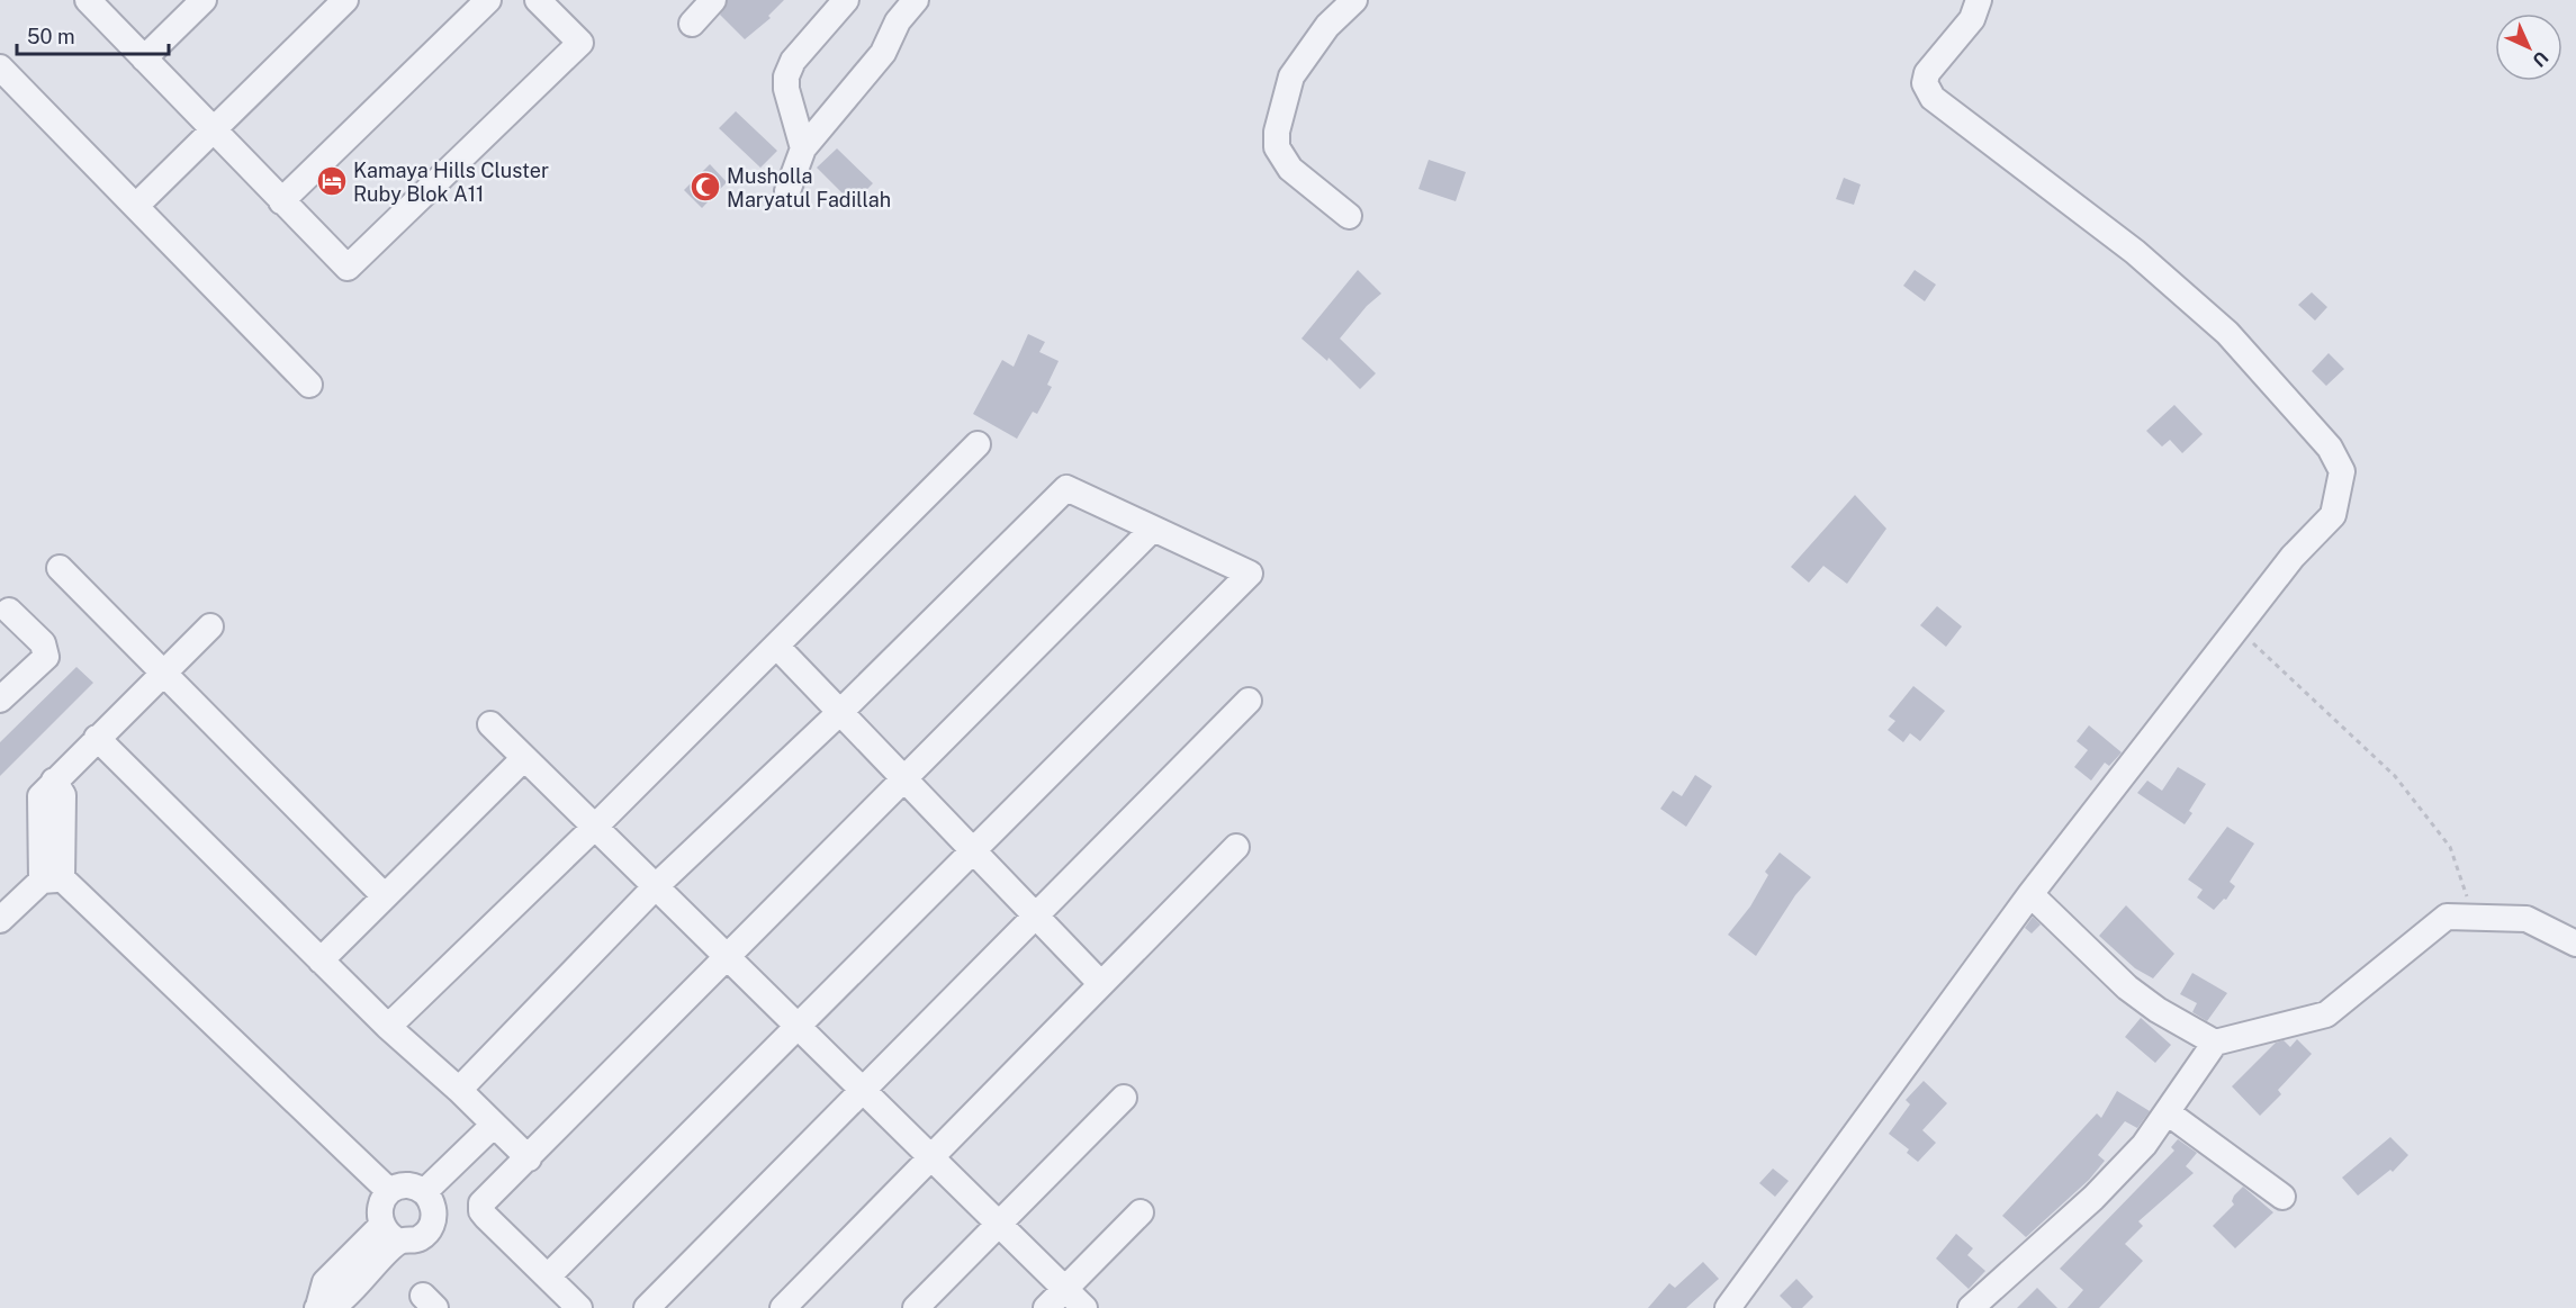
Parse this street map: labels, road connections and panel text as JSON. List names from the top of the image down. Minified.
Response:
{"places":{"hotel":["Kamaya Hills Cluster Ruby Blok A11"],"mosque":["Musholla Maryatul Fadillah"]},"scale_bar":"50 m","north":"bottom right"}
